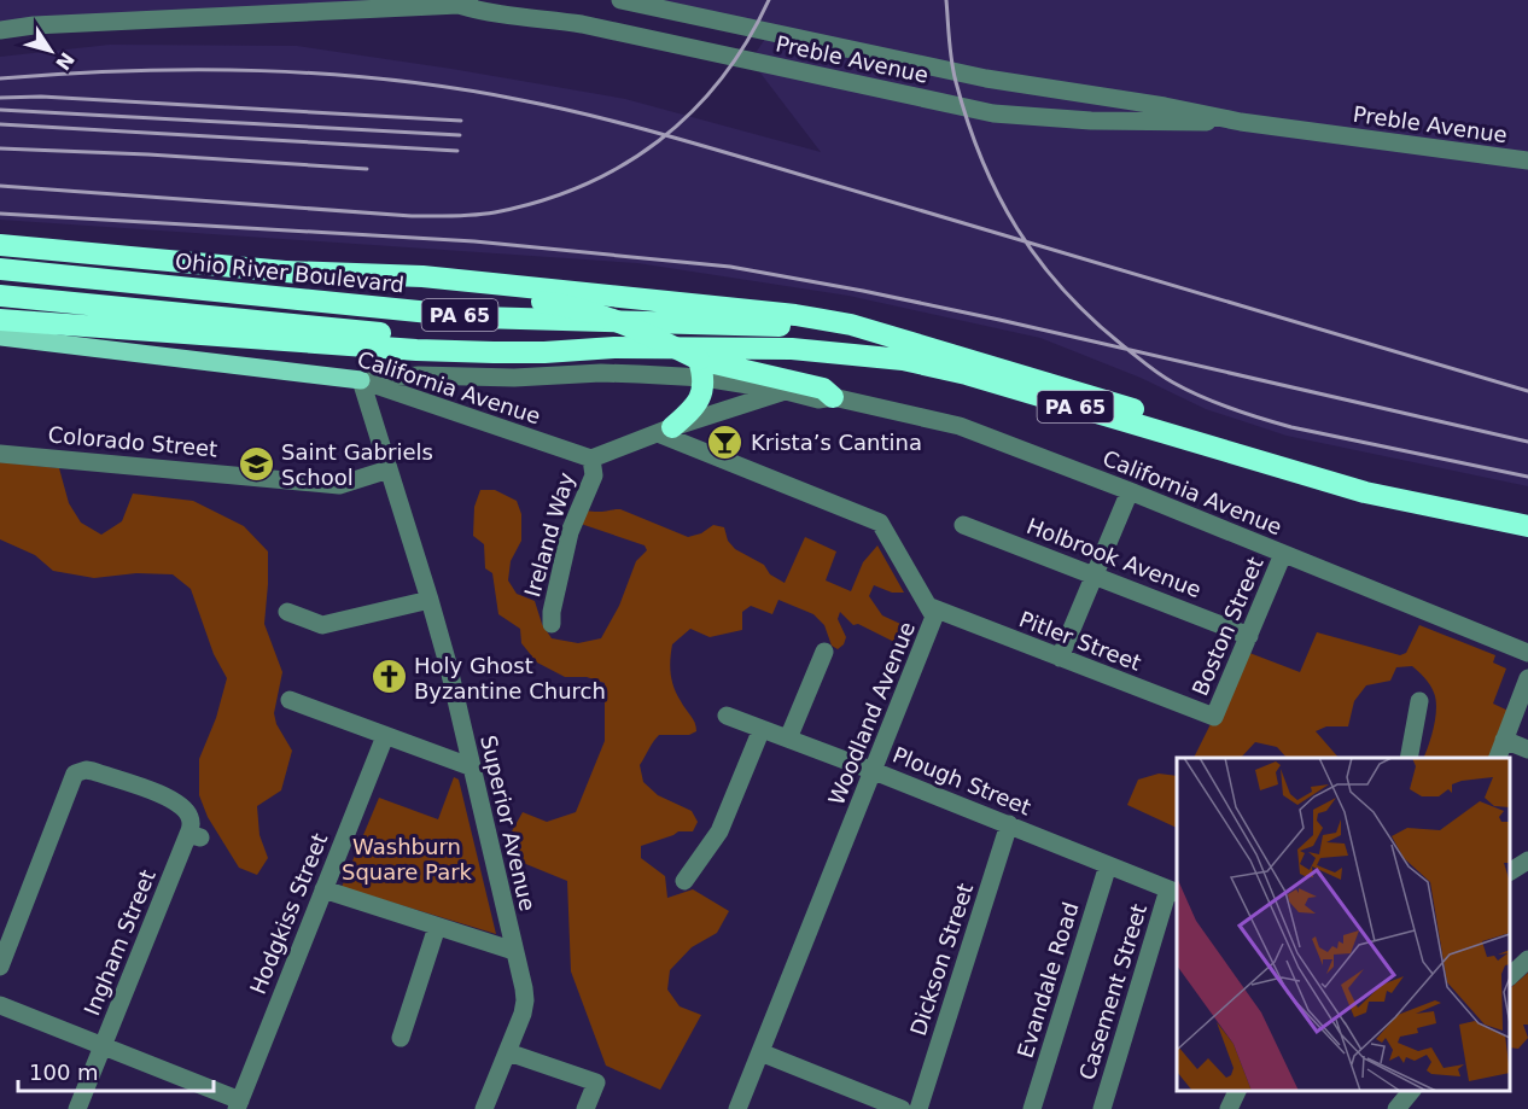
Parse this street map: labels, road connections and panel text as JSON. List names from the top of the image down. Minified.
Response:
{"streets":{"highway":["Ohio River Boulevard","PA 65"],"main road":["California Avenue"],"street":["Preble Avenue","Colorado Street","Ireland Way","Holbrook Avenue","Boston Street","Pitler Street","Woodland Avenue","Plough Street","Superior Avenue","Hodgkiss Street","Ingham Street","Dickson Street","Evandale Road","Casement Street"]},"crossings":[["Ohio River Boulevard","PA 65"],["California Avenue","Ireland Way"],["California Avenue","Boston Street"],["California Avenue","Superior Avenue"],["Colorado Street","Superior Avenue"],["Holbrook Avenue","Boston Street"],["Boston Street","Pitler Street"],["Pitler Street","Woodland Avenue"],["Woodland Avenue","Plough Street"],["Plough Street","Dickson Street"],["Plough Street","Evandale Road"],["Plough Street","Casement Street"]],"parks":["Washburn Square Park"],"places":{"bar":["Krista’s Cantina"],"school or university":["Saint Gabriels School"],"church":["Holy Ghost Byzantine Church"]},"scale_bar":"100 m","north":"bottom right"}
